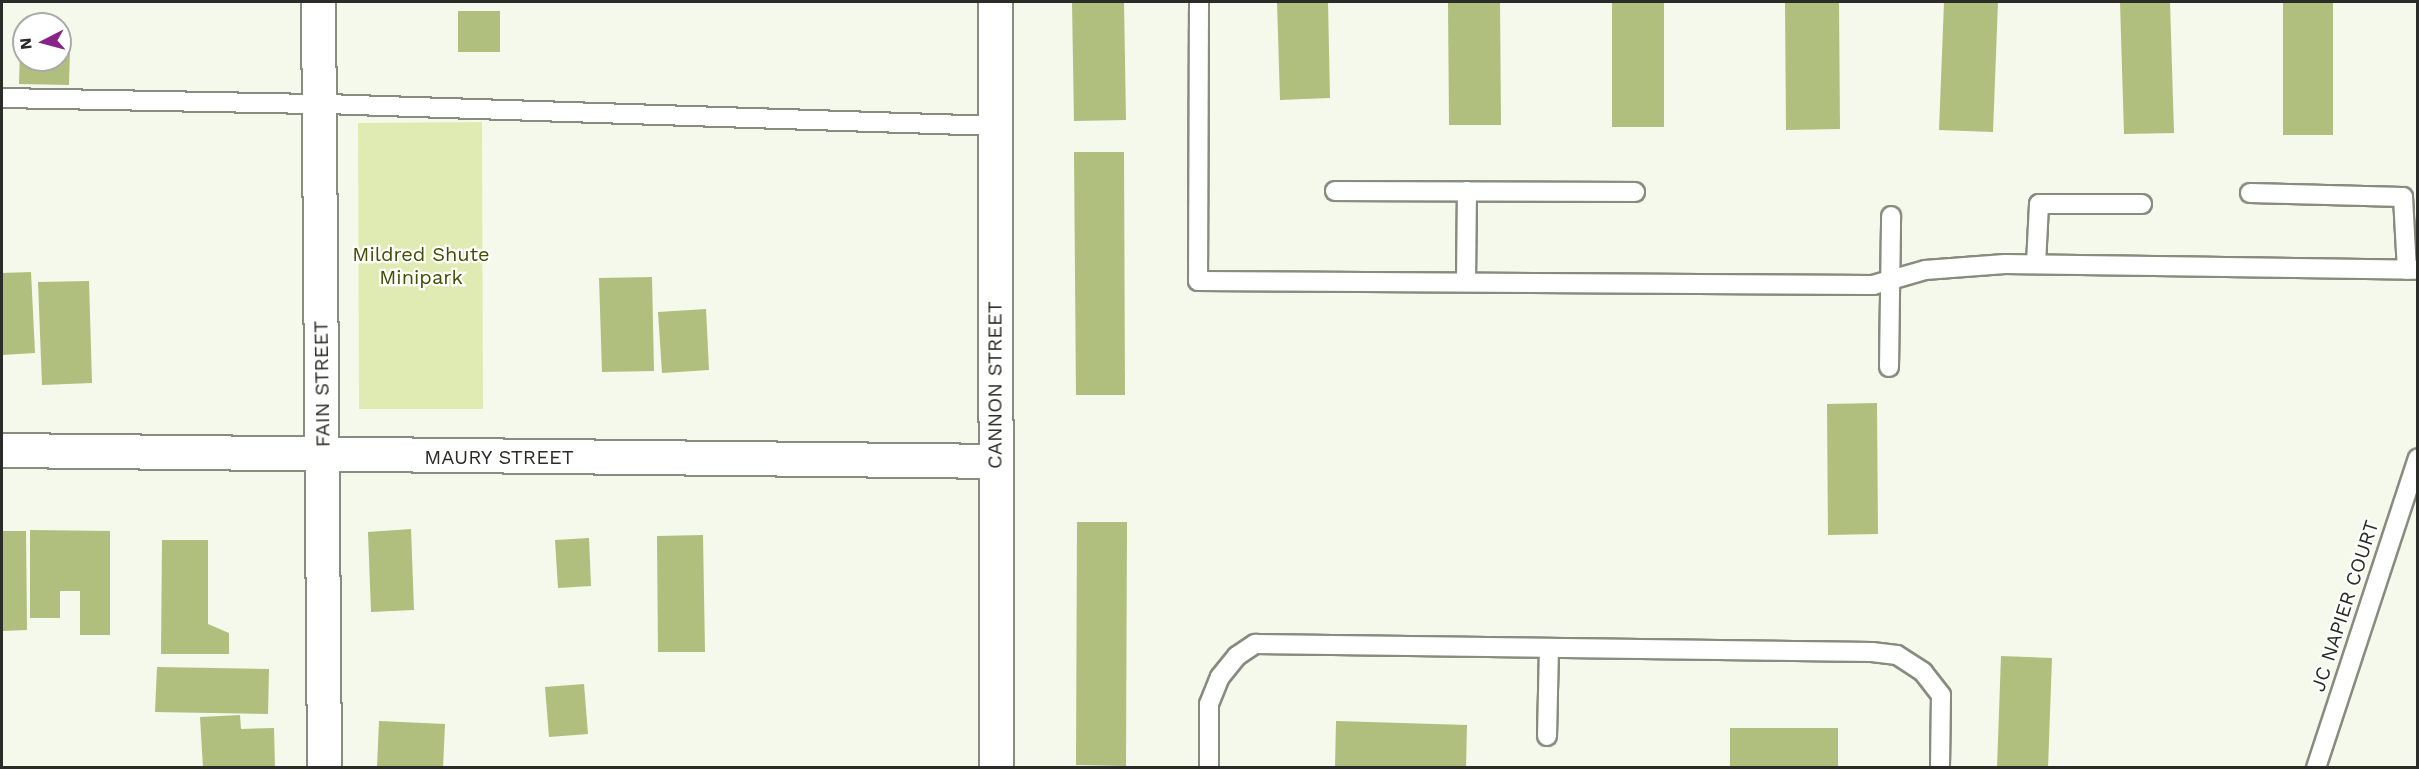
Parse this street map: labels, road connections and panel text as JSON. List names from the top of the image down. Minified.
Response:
{"streets":{"street":["FAIN STREET","CANNON STREET","MAURY STREET"],"lane":["JC NAPIER COURT"]},"crossings":[["FAIN STREET","MAURY STREET"],["CANNON STREET","MAURY STREET"]],"parks":["Mildred Shute Minipark"],"north":"left"}
